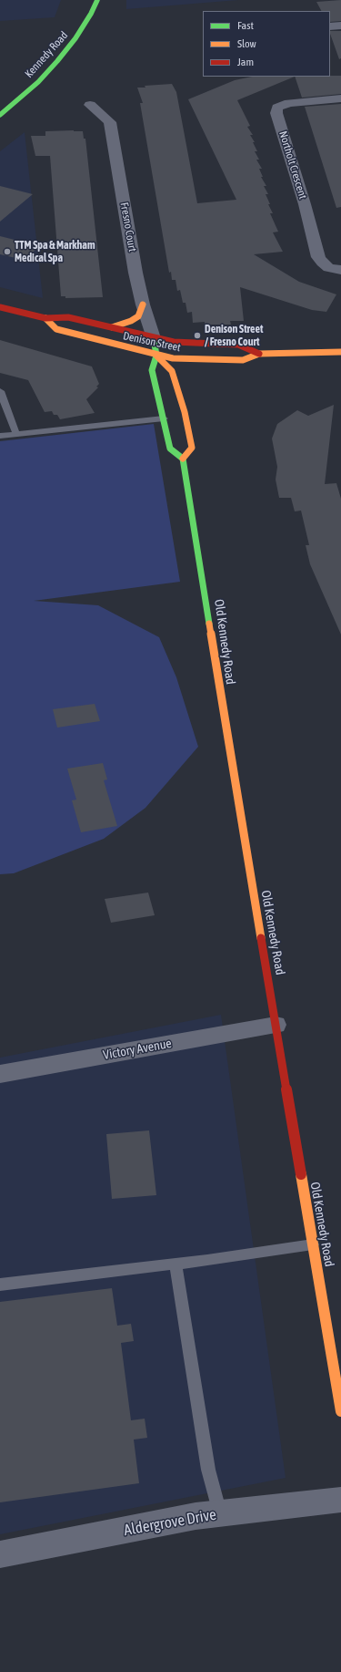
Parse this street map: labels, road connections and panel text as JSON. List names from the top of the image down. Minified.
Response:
{"streets":{"street":["Kennedy Road","Northolt Crescent","Fresno Court","Denison Street","Old Kennedy Road","Victory Avenue","Aldergrove Drive"]},"crossings":[["Fresno Court","Denison Street"],["Old Kennedy Road","Victory Avenue"]],"places":["TTM Spa & Markham Medical Spa","Denison Street / Fresno Court"],"legend":["Fast","Slow","Jam"]}
